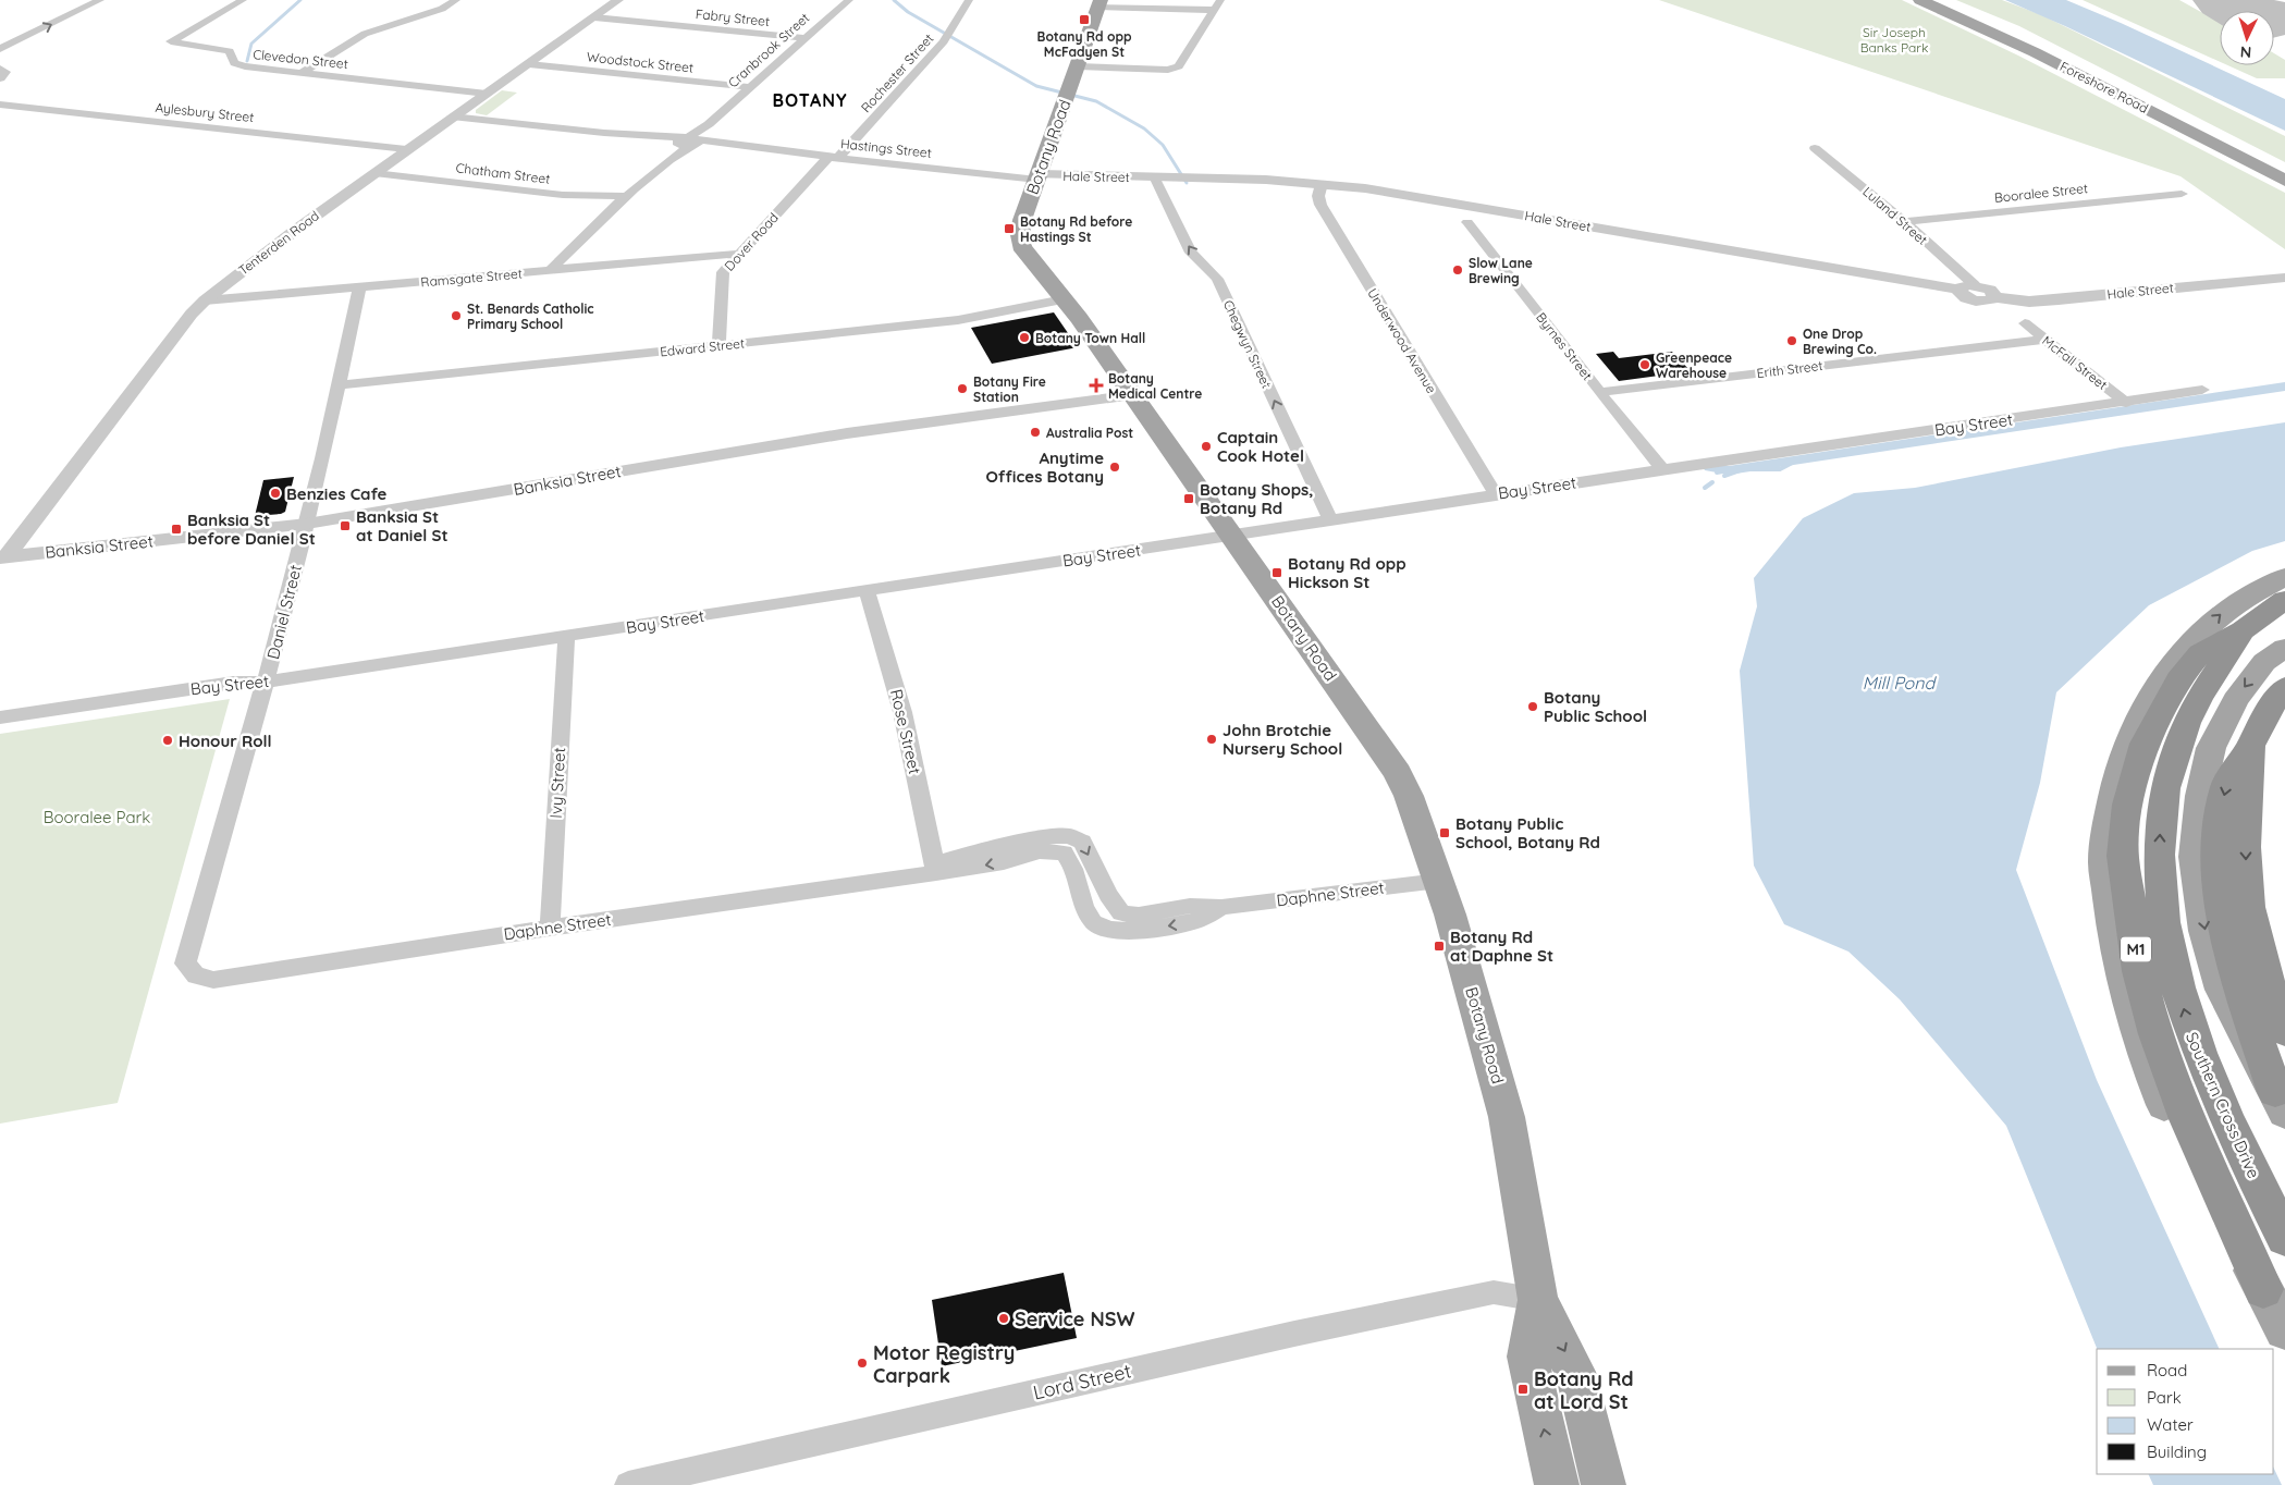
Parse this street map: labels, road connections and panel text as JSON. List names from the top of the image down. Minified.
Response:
{"streets":{"highway":["M1","Southern Cross Drive"],"main road":["Foreshore Road","Botany Road"],"street":["Fabry Street","Cranbrook Street","Clevedon Street","Woodstock Street","Rochester Street","Aylesbury Street","Hastings Street","Chatham Street","Hale Street","Booralee Street","Luland Street","Dover Road","Tenterden Road","Ramsgate Street","Underwood Avenue","Chegwyn Street","Byrnes Street","Edward Street","McFall Street","Erith Street","Bay Street","Banksia Street","Daniel Street","Rose Street","Ivy Street","Daphne Street","Lord Street"]},"crossings":[["Fabry Street","Cranbrook Street"],["Fabry Street","Tenterden Road"],["Cranbrook Street","Woodstock Street"],["Cranbrook Street","Hastings Street"],["Cranbrook Street","Chatham Street"],["Cranbrook Street","Ramsgate Street"],["Clevedon Street","Tenterden Road"],["Woodstock Street","Tenterden Road"],["Rochester Street","Hastings Street"],["Rochester Street","Dover Road"],["Aylesbury Street","Tenterden Road"],["Botany Road","Hastings Street"],["Botany Road","Hale Street"],["Botany Road","Edward Street"],["Botany Road","Bay Street"],["Botany Road","Banksia Street"],["Botany Road","Daphne Street"],["Botany Road","Lord Street"],["Hastings Street","Hale Street"],["Hastings Street","Dover Road"],["Hastings Street","Tenterden Road"],["Chatham Street","Tenterden Road"],["Hale Street","Luland Street"],["Hale Street","Underwood Avenue"],["Hale Street","Chegwyn Street"],["Booralee Street","Luland Street"],["Dover Road","Ramsgate Street"],["Dover Road","Edward Street"],["Tenterden Road","Ramsgate Street"],["Tenterden Road","Banksia Street"],["Ramsgate Street","Daniel Street"],["Underwood Avenue","Bay Street"],["Chegwyn Street","Bay Street"],["Byrnes Street","Erith Street"],["Byrnes Street","Bay Street"],["Edward Street","Daniel Street"],["McFall Street","Erith Street"],["McFall Street","Bay Street"],["Bay Street","Daniel Street"],["Bay Street","Rose Street"],["Bay Street","Ivy Street"],["Banksia Street","Daniel Street"],["Daniel Street","Daphne Street"],["Rose Street","Daphne Street"],["Ivy Street","Daphne Street"],["M1","Southern Cross Drive"]],"one_way":["Chegwyn Street"],"districts":["BOTANY"],"water":["Mill Pond"],"parks":["Sir Joseph Banks Park","Booralee Park"],"places":{"transit":["Botany Rd opp McFadyen St","Botany Rd before Hastings St","Botany Shops, Botany Rd","Banksia St at Daniel St","Banksia St before Daniel St","Botany Rd opp Hickson St","Botany Public School, Botany Rd","Botany Rd at Daphne St","Botany Rd at Lord St"],"other":["Slow Lane Brewing","St. Benards Catholic Primary School","Botany Town Hall","One Drop Brewing Co.","Greenpeace Warehouse","Botany Fire Station","Australia Post","Captain Cook Hotel","Anytime Offices Botany","Benzies Cafe","Botany Public School","John Brotchie Nursery School","Honour Roll","Service NSW","Motor Registry Carpark"],"health":["Botany Medical Centre"]},"legend":["Road","Park","Water","Building"],"north":"bottom"}
